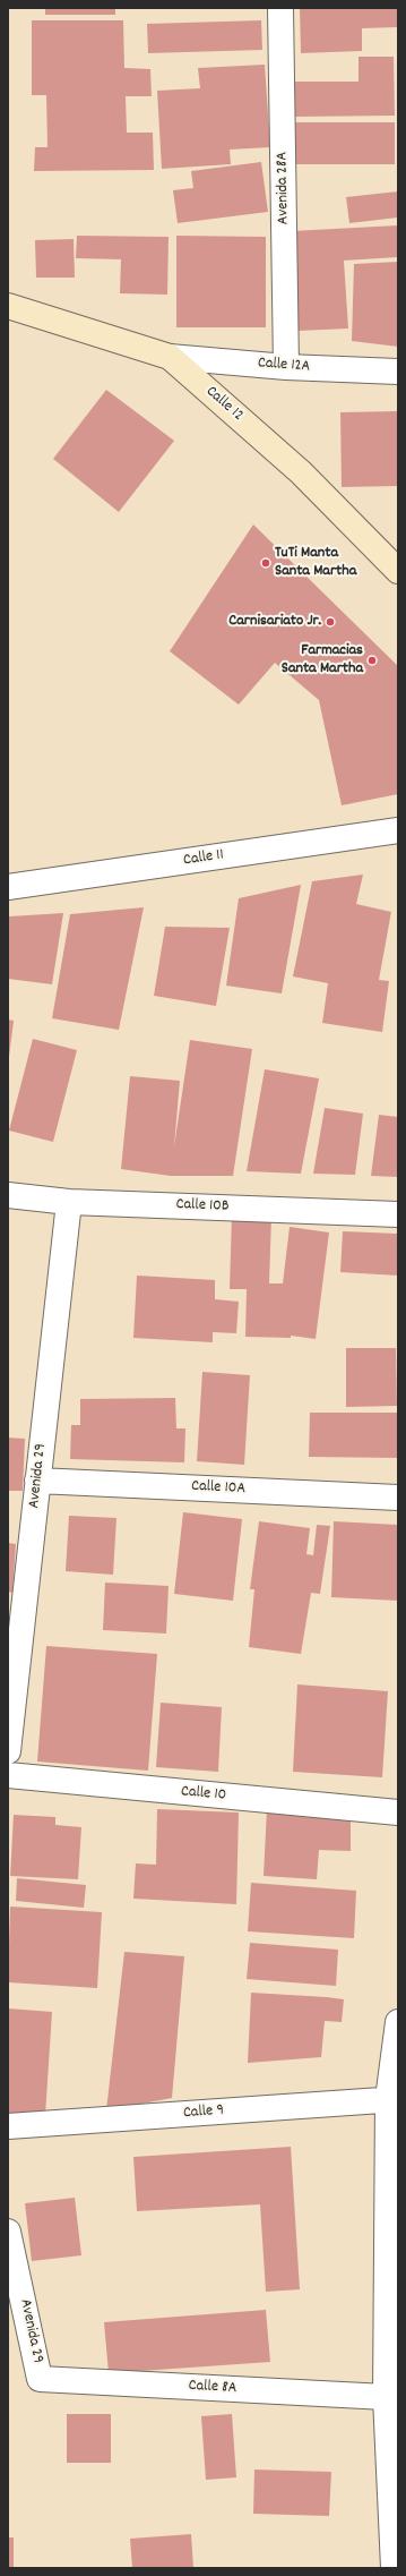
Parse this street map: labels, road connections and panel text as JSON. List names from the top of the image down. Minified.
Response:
{"streets":{"main road":["Calle 12"],"street":["Avenida 28A","Calle 12A","Calle 11","Calle 10B","Avenida 29","Calle 10A","Calle 10","Calle 9","Calle 8A"]},"crossings":[["Avenida 28A","Calle 12A"],["Calle 12A","Calle 12"],["Calle 10B","Avenida 29"],["Avenida 29","Calle 10A"],["Avenida 29","Calle 8A"]],"places":["TuTi Manta Santa Martha","Carnisariato Jr.","Farmacias Santa Martha"]}
